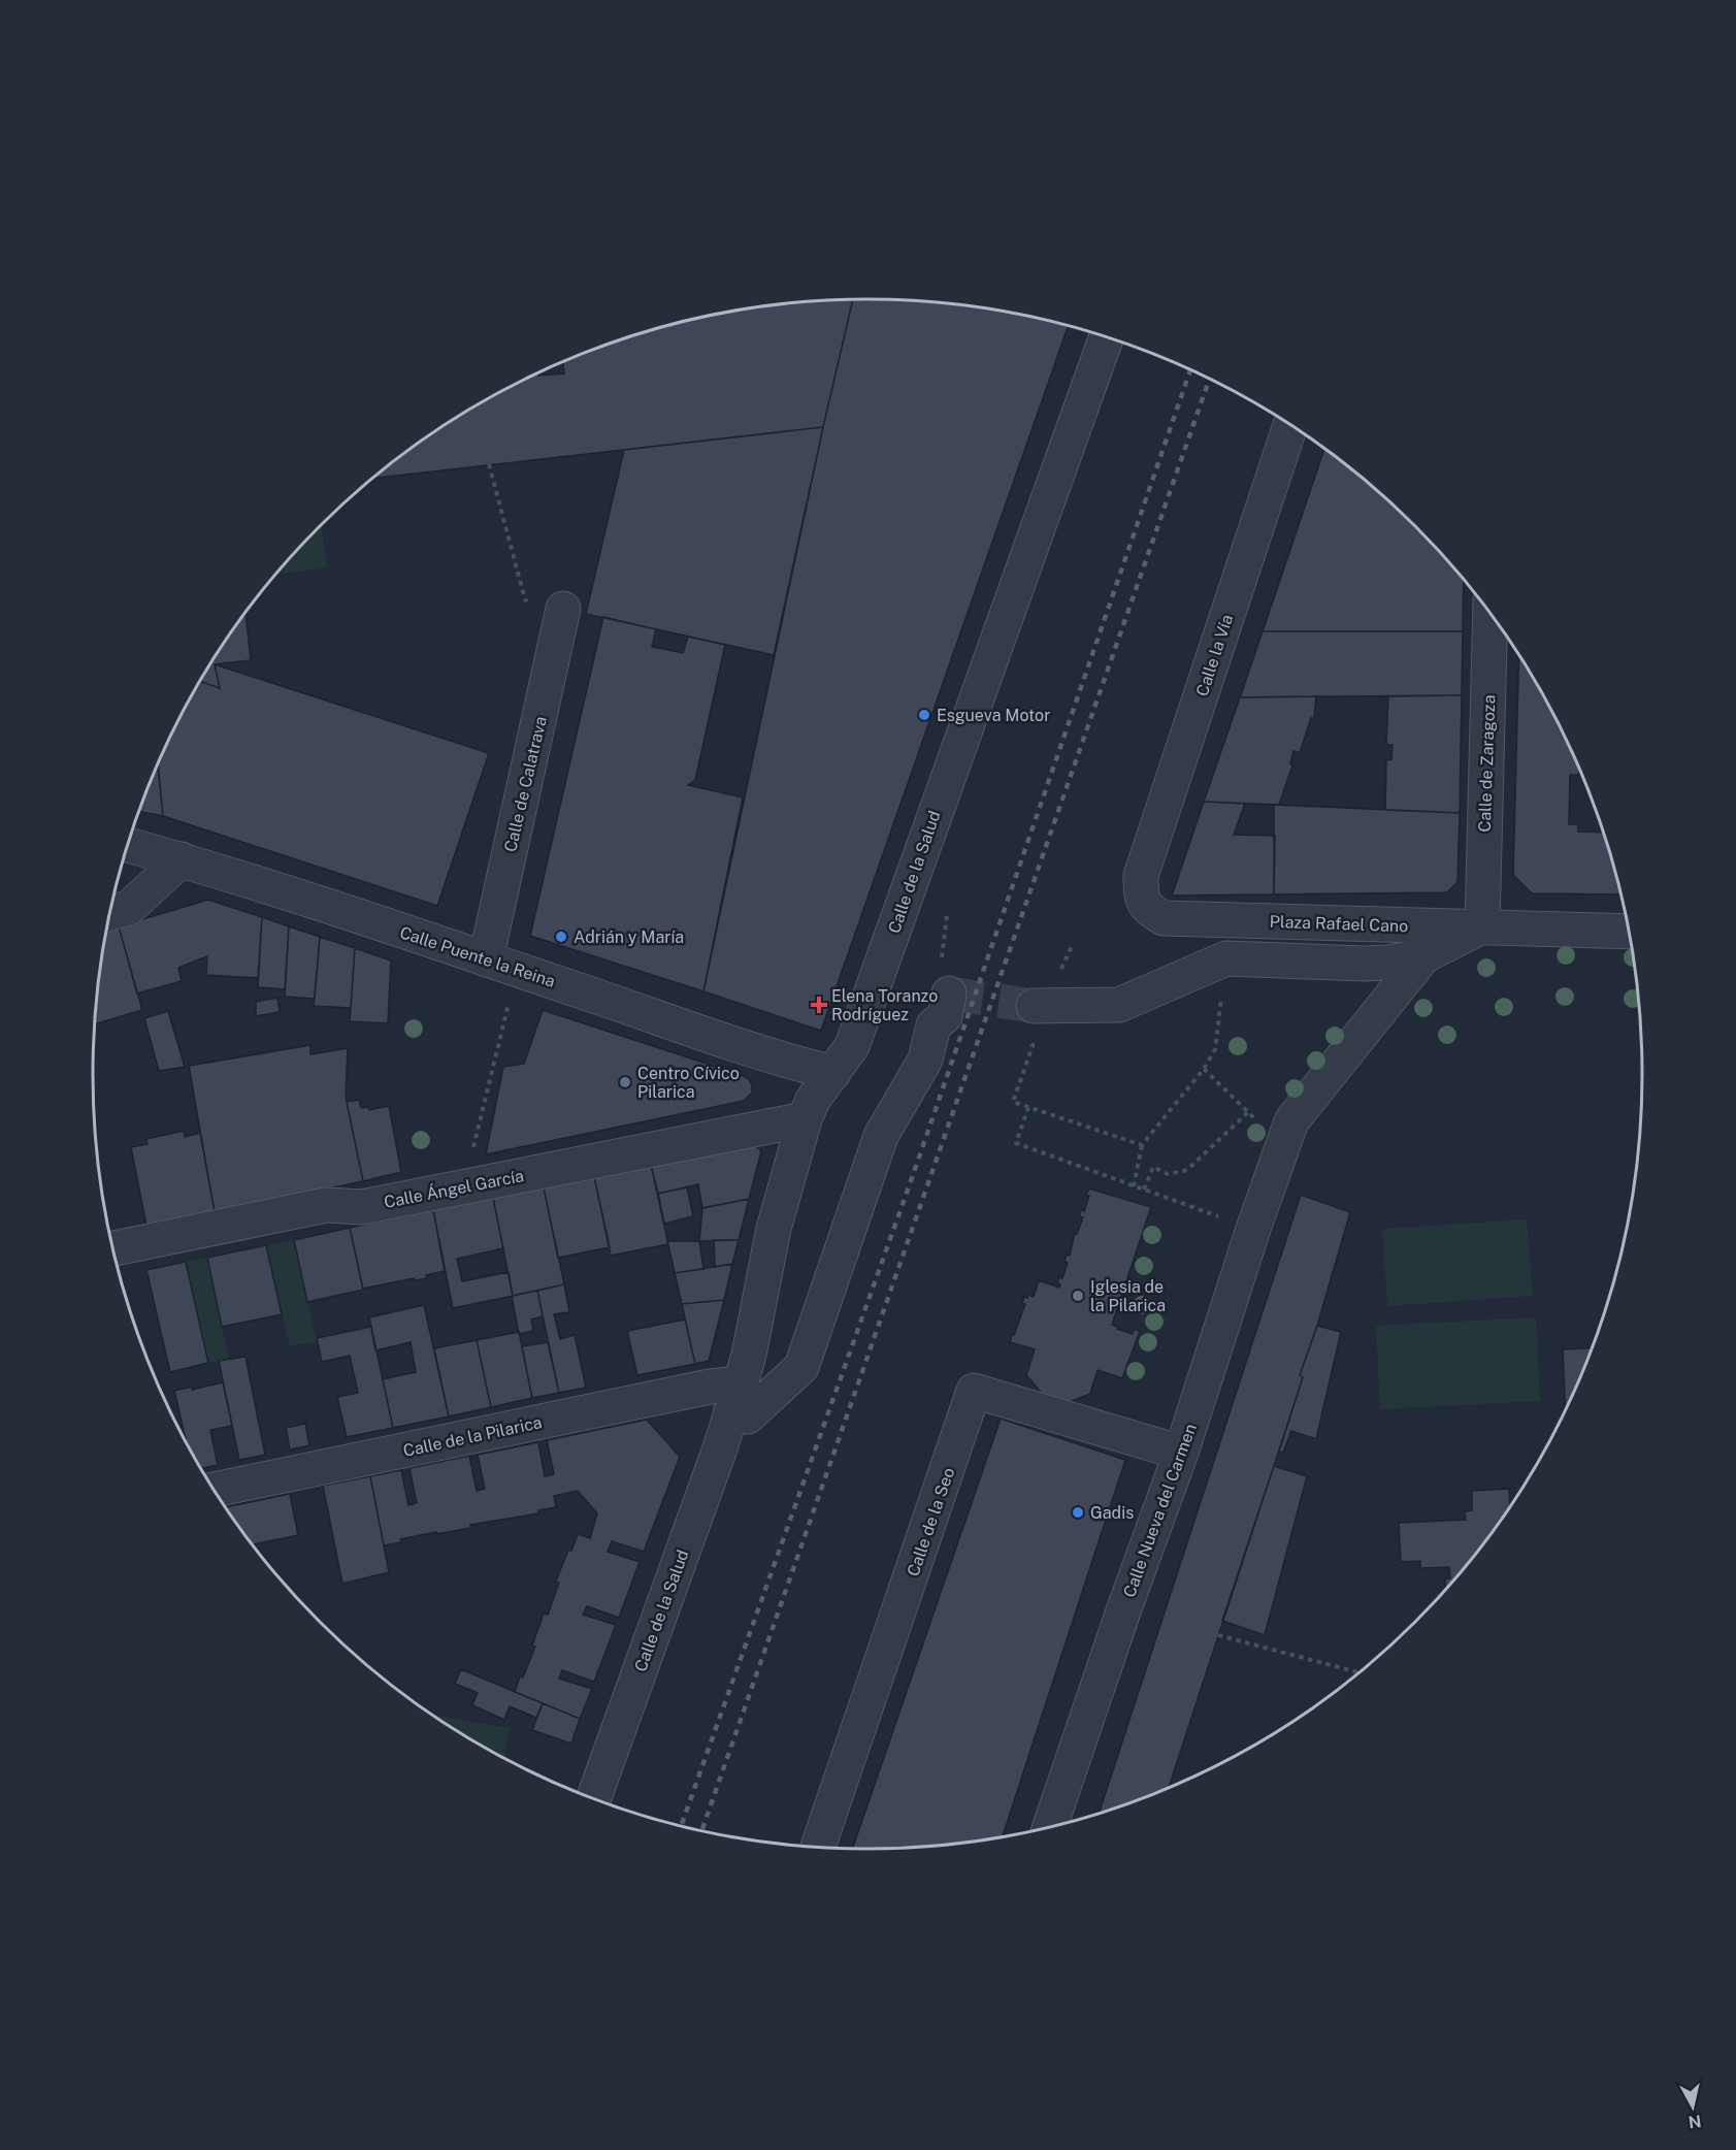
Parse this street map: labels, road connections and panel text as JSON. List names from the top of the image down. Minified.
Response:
{"streets":{"street":["Calle la Vía","Calle de Zaragoza","Calle de Calatrava","Calle de la Salud","Plaza Rafael Cano","Calle Puente la Reina","Calle Ángel García","Calle de la Pilarica","Calle Nueva del Carmen","Calle de la Seo"]},"crossings":[["Calle la Vía","Plaza Rafael Cano"],["Calle de Zaragoza","Plaza Rafael Cano"],["Calle de Calatrava","Calle Puente la Reina"],["Calle de la Salud","Calle Puente la Reina"],["Calle de la Salud","Calle Ángel García"],["Calle de la Salud","Calle de la Pilarica"],["Plaza Rafael Cano","Calle Nueva del Carmen"],["Calle Nueva del Carmen","Calle de la Seo"]],"places":{"other":["Esgueva Motor","Adrián y María","Centro Cívico Pilarica","Iglesia de la Pilarica","Gadis"],"health":["Elena Toranzo Rodríguez"]},"north":"bottom"}
